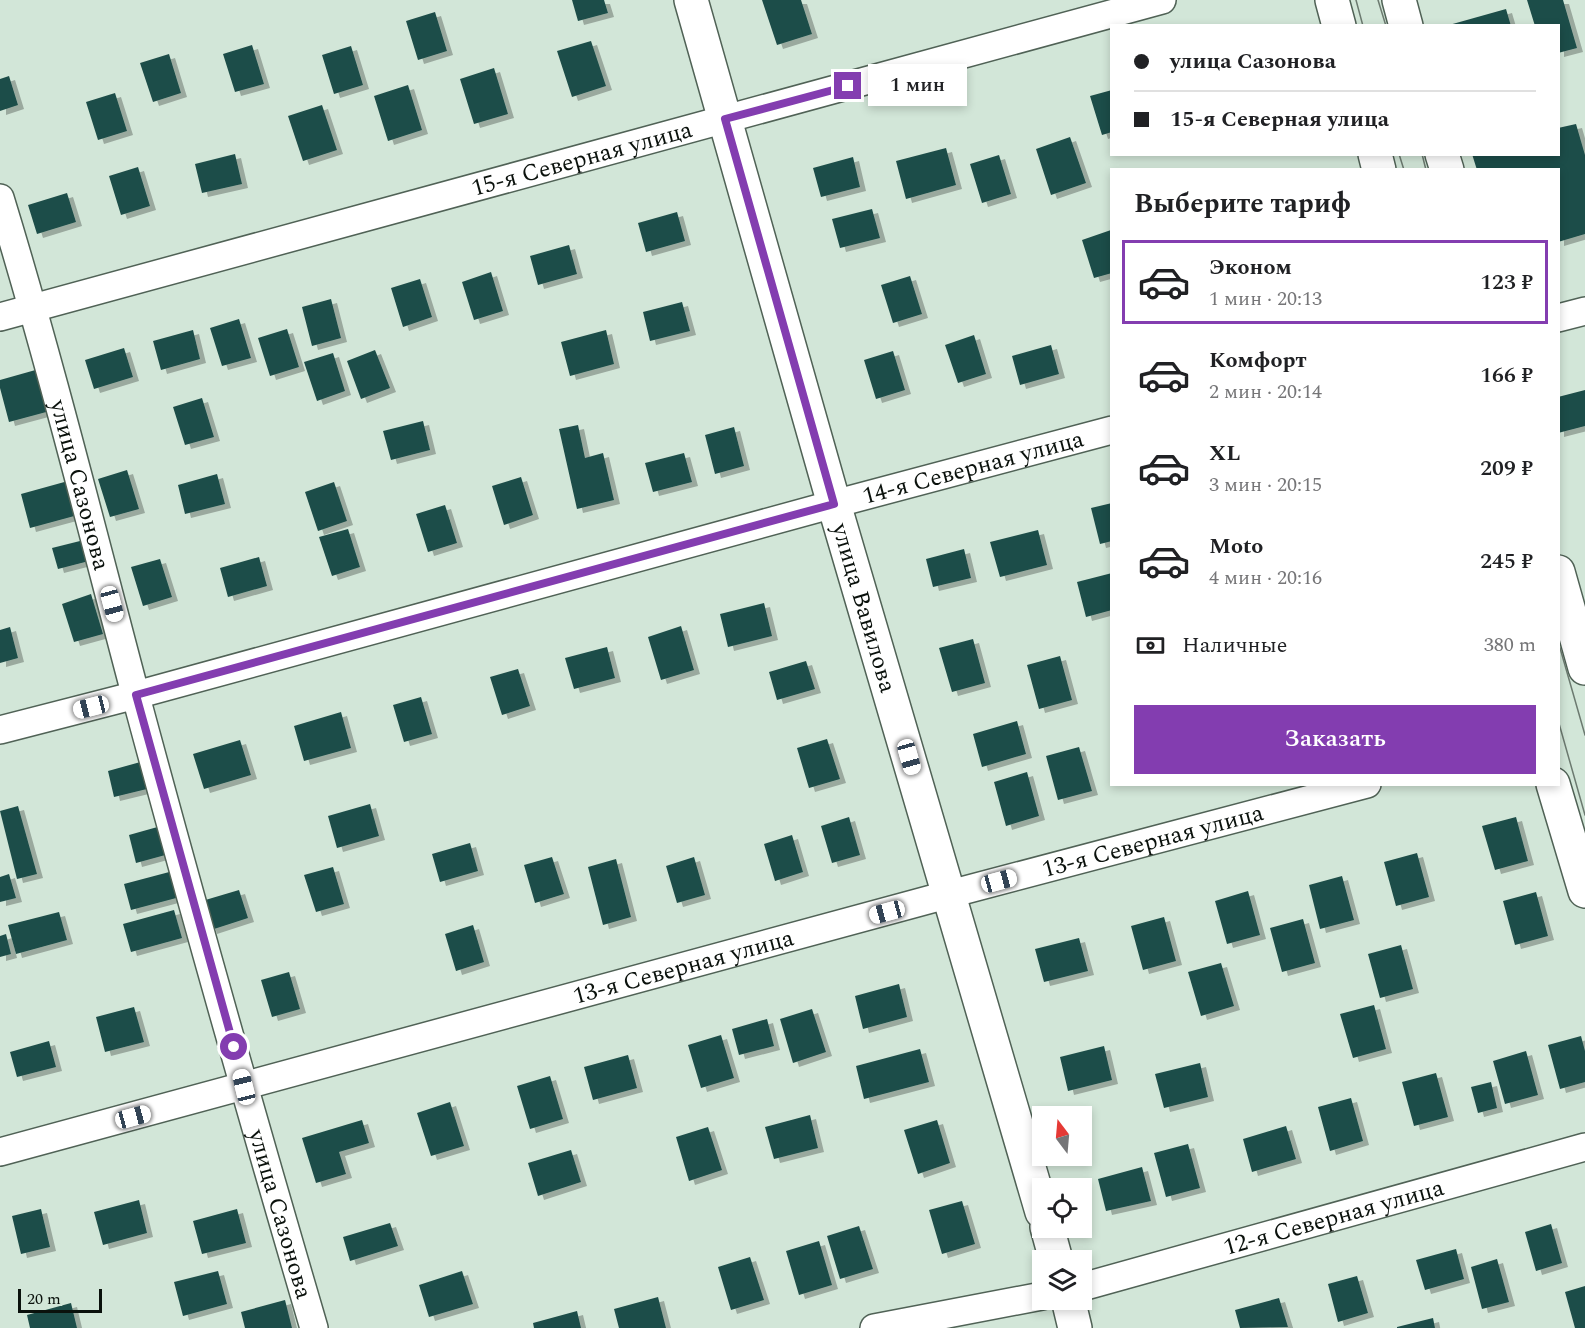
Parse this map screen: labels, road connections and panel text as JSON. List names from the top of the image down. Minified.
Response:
{"streets":{"street":["15-я Северная улица","14-я Северная улица","улица Сазонова","улица Вавилова","13-я Северная улица","12-я Северная улица"]},"crossings":[["15-я Северная улица","улица Сазонова"],["15-я Северная улица","улица Вавилова"],["14-я Северная улица","улица Сазонова"],["14-я Северная улица","улица Вавилова"],["улица Сазонова","13-я Северная улица"],["улица Вавилова","13-я Северная улица"]],"scale_bar":"20 m","north":"top","page":{"banner":["улица Сазонова","15-я Северная улица"],"bubble":"1 мин","heading":"Выберите тариф","list":[{"name":"Эконом","note":"1 мин · 20:13","value":"123 ₽"},{"name":"Комфорт","note":"2 мин · 20:14","value":"166 ₽"},{"name":"XL","note":"3 мин · 20:15","value":"209 ₽"},{"name":"Moto","note":"4 мин · 20:16","value":"245 ₽"}],"pay":["Наличные","380 m"],"buttons":"Заказать","scale":"20 m"}}
